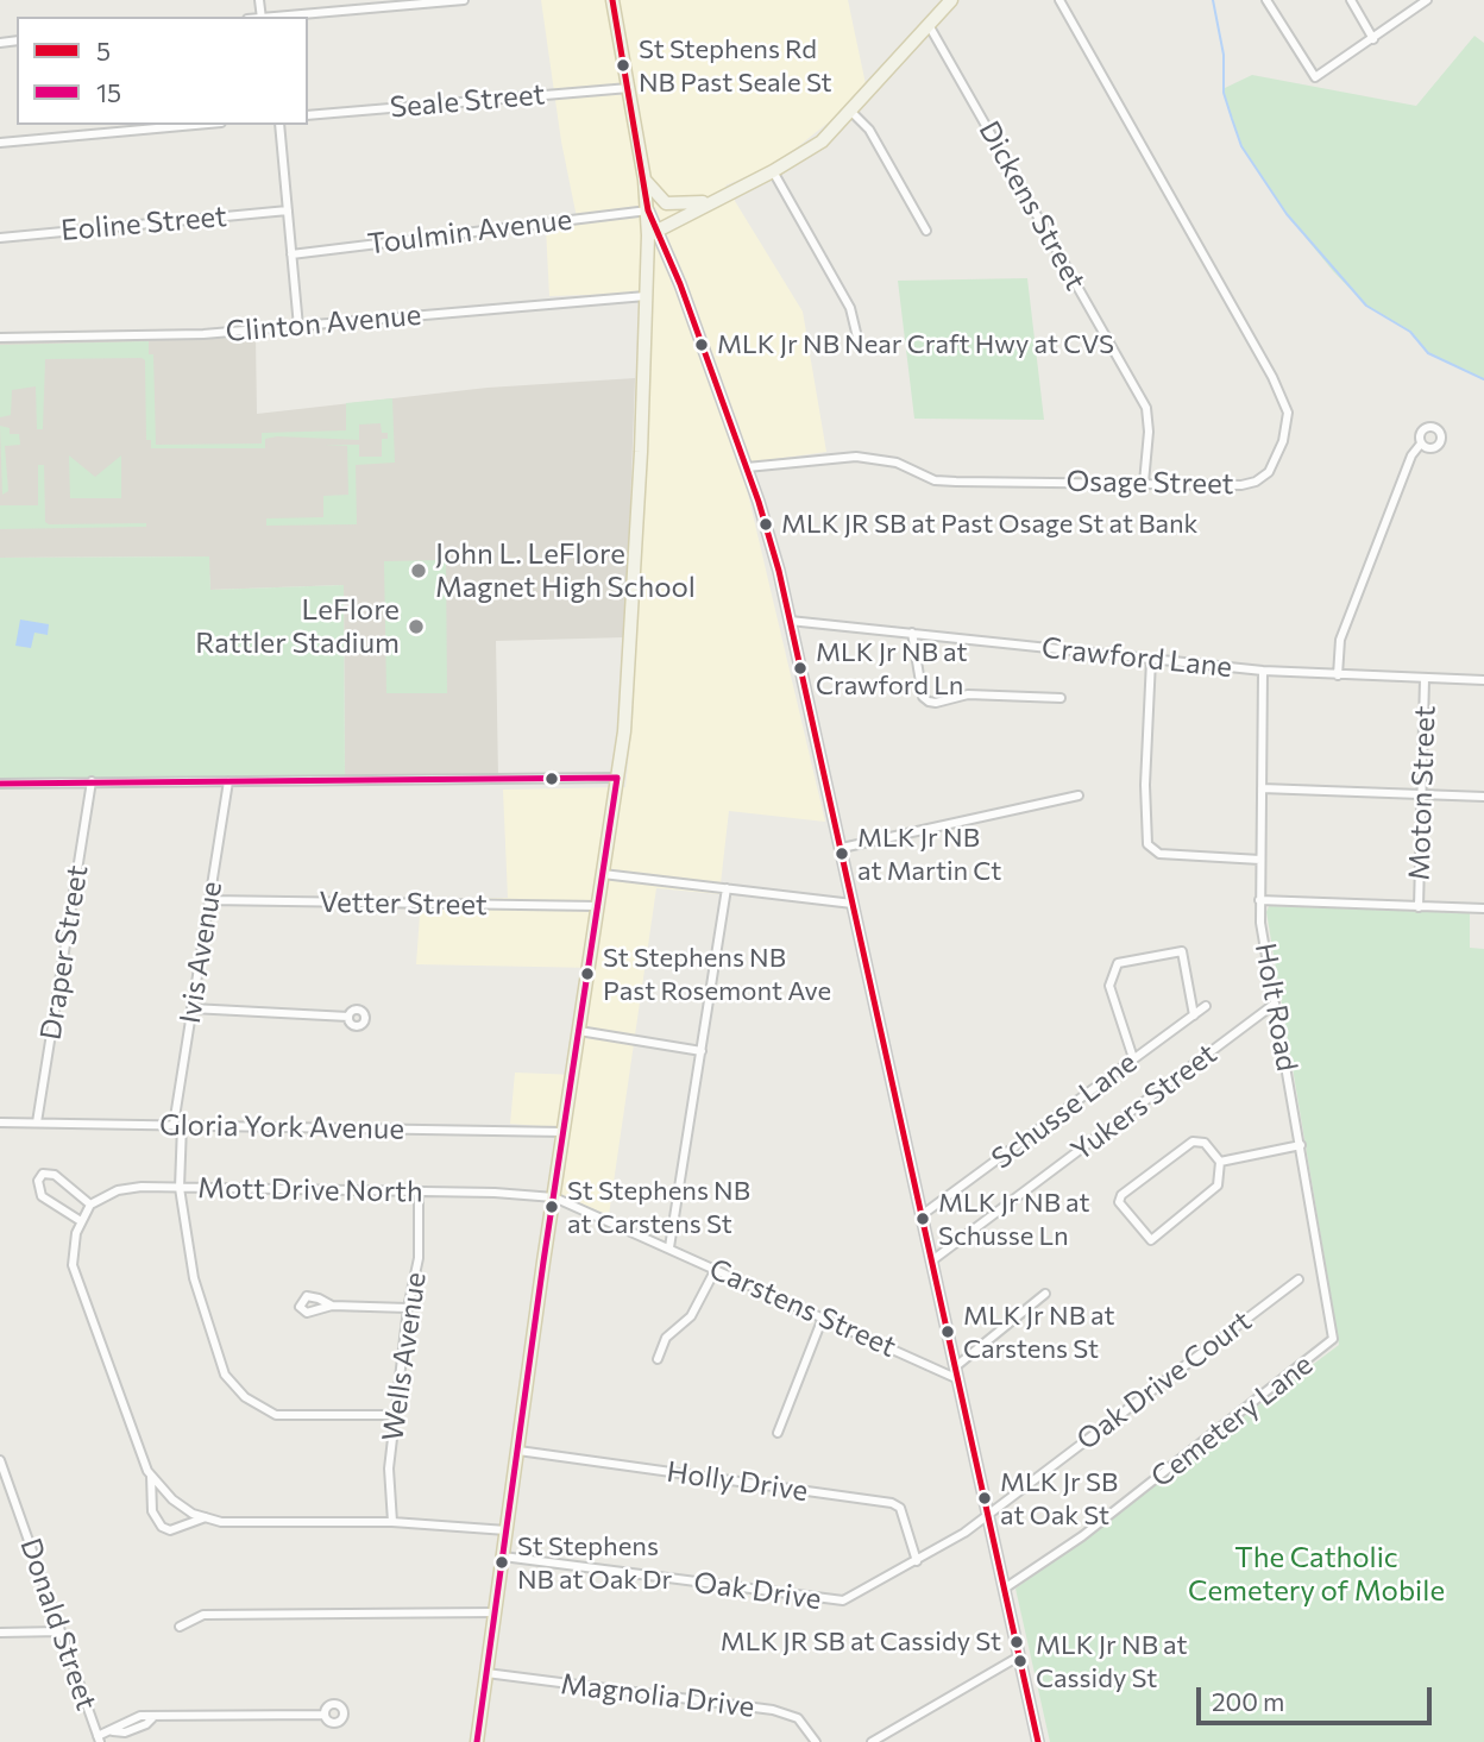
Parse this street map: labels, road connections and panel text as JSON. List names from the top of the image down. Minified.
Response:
{"streets":{"street":["Seale Street","Dickens Street","Eoline Street","Toulmin Avenue","Clinton Avenue","Osage Street","Crawford Lane","Moton Street","Vetter Street","Draper Street","Ivis Avenue","Holt Road","Yukers Street","Schusse Lane","Gloria York Avenue","Mott Drive North","Carstens Street","Wells Avenue","Oak Drive Court","Cemetery Lane","Holly Drive","Oak Drive","Donald Street","Magnolia Drive"]},"crossings":[["Dickens Street","Osage Street"],["Crawford Lane","Moton Street"],["Crawford Lane","Holt Road"],["Vetter Street","Ivis Avenue"],["Draper Street","Gloria York Avenue"],["Ivis Avenue","Gloria York Avenue"],["Ivis Avenue","Mott Drive North"],["Ivis Avenue","Wells Avenue"],["Holt Road","Yukers Street"],["Holt Road","Cemetery Lane"],["Mott Drive North","Carstens Street"],["Mott Drive North","Wells Avenue"],["Oak Drive Court","Oak Drive"],["Holly Drive","Oak Drive"]],"parks":["The Catholic Cemetery of Mobile"],"places":["St Stephens Rd NB Past Seale St","MLK Jr NB Near Craft Hwy at CVS","MLK JR SB at Past Osage St at Bank","John L. LeFlore Magnet High School","LeFlore Rattler Stadium","MLK Jr NB at Crawford Ln","MLK Jr NB at Martin Ct","St Stephens NB Past Rosemont Ave","St Stephens NB at Carstens St","MLK Jr NB at Schusse Ln","MLK Jr NB at Carstens St","MLK Jr SB at Oak St","St Stephens NB at Oak Dr","MLK JR SB at Cassidy St","MLK Jr NB at Cassidy St"],"lines":["transit line 5","transit line 15"],"legend":["5","15"],"scale_bar":"200 m"}
